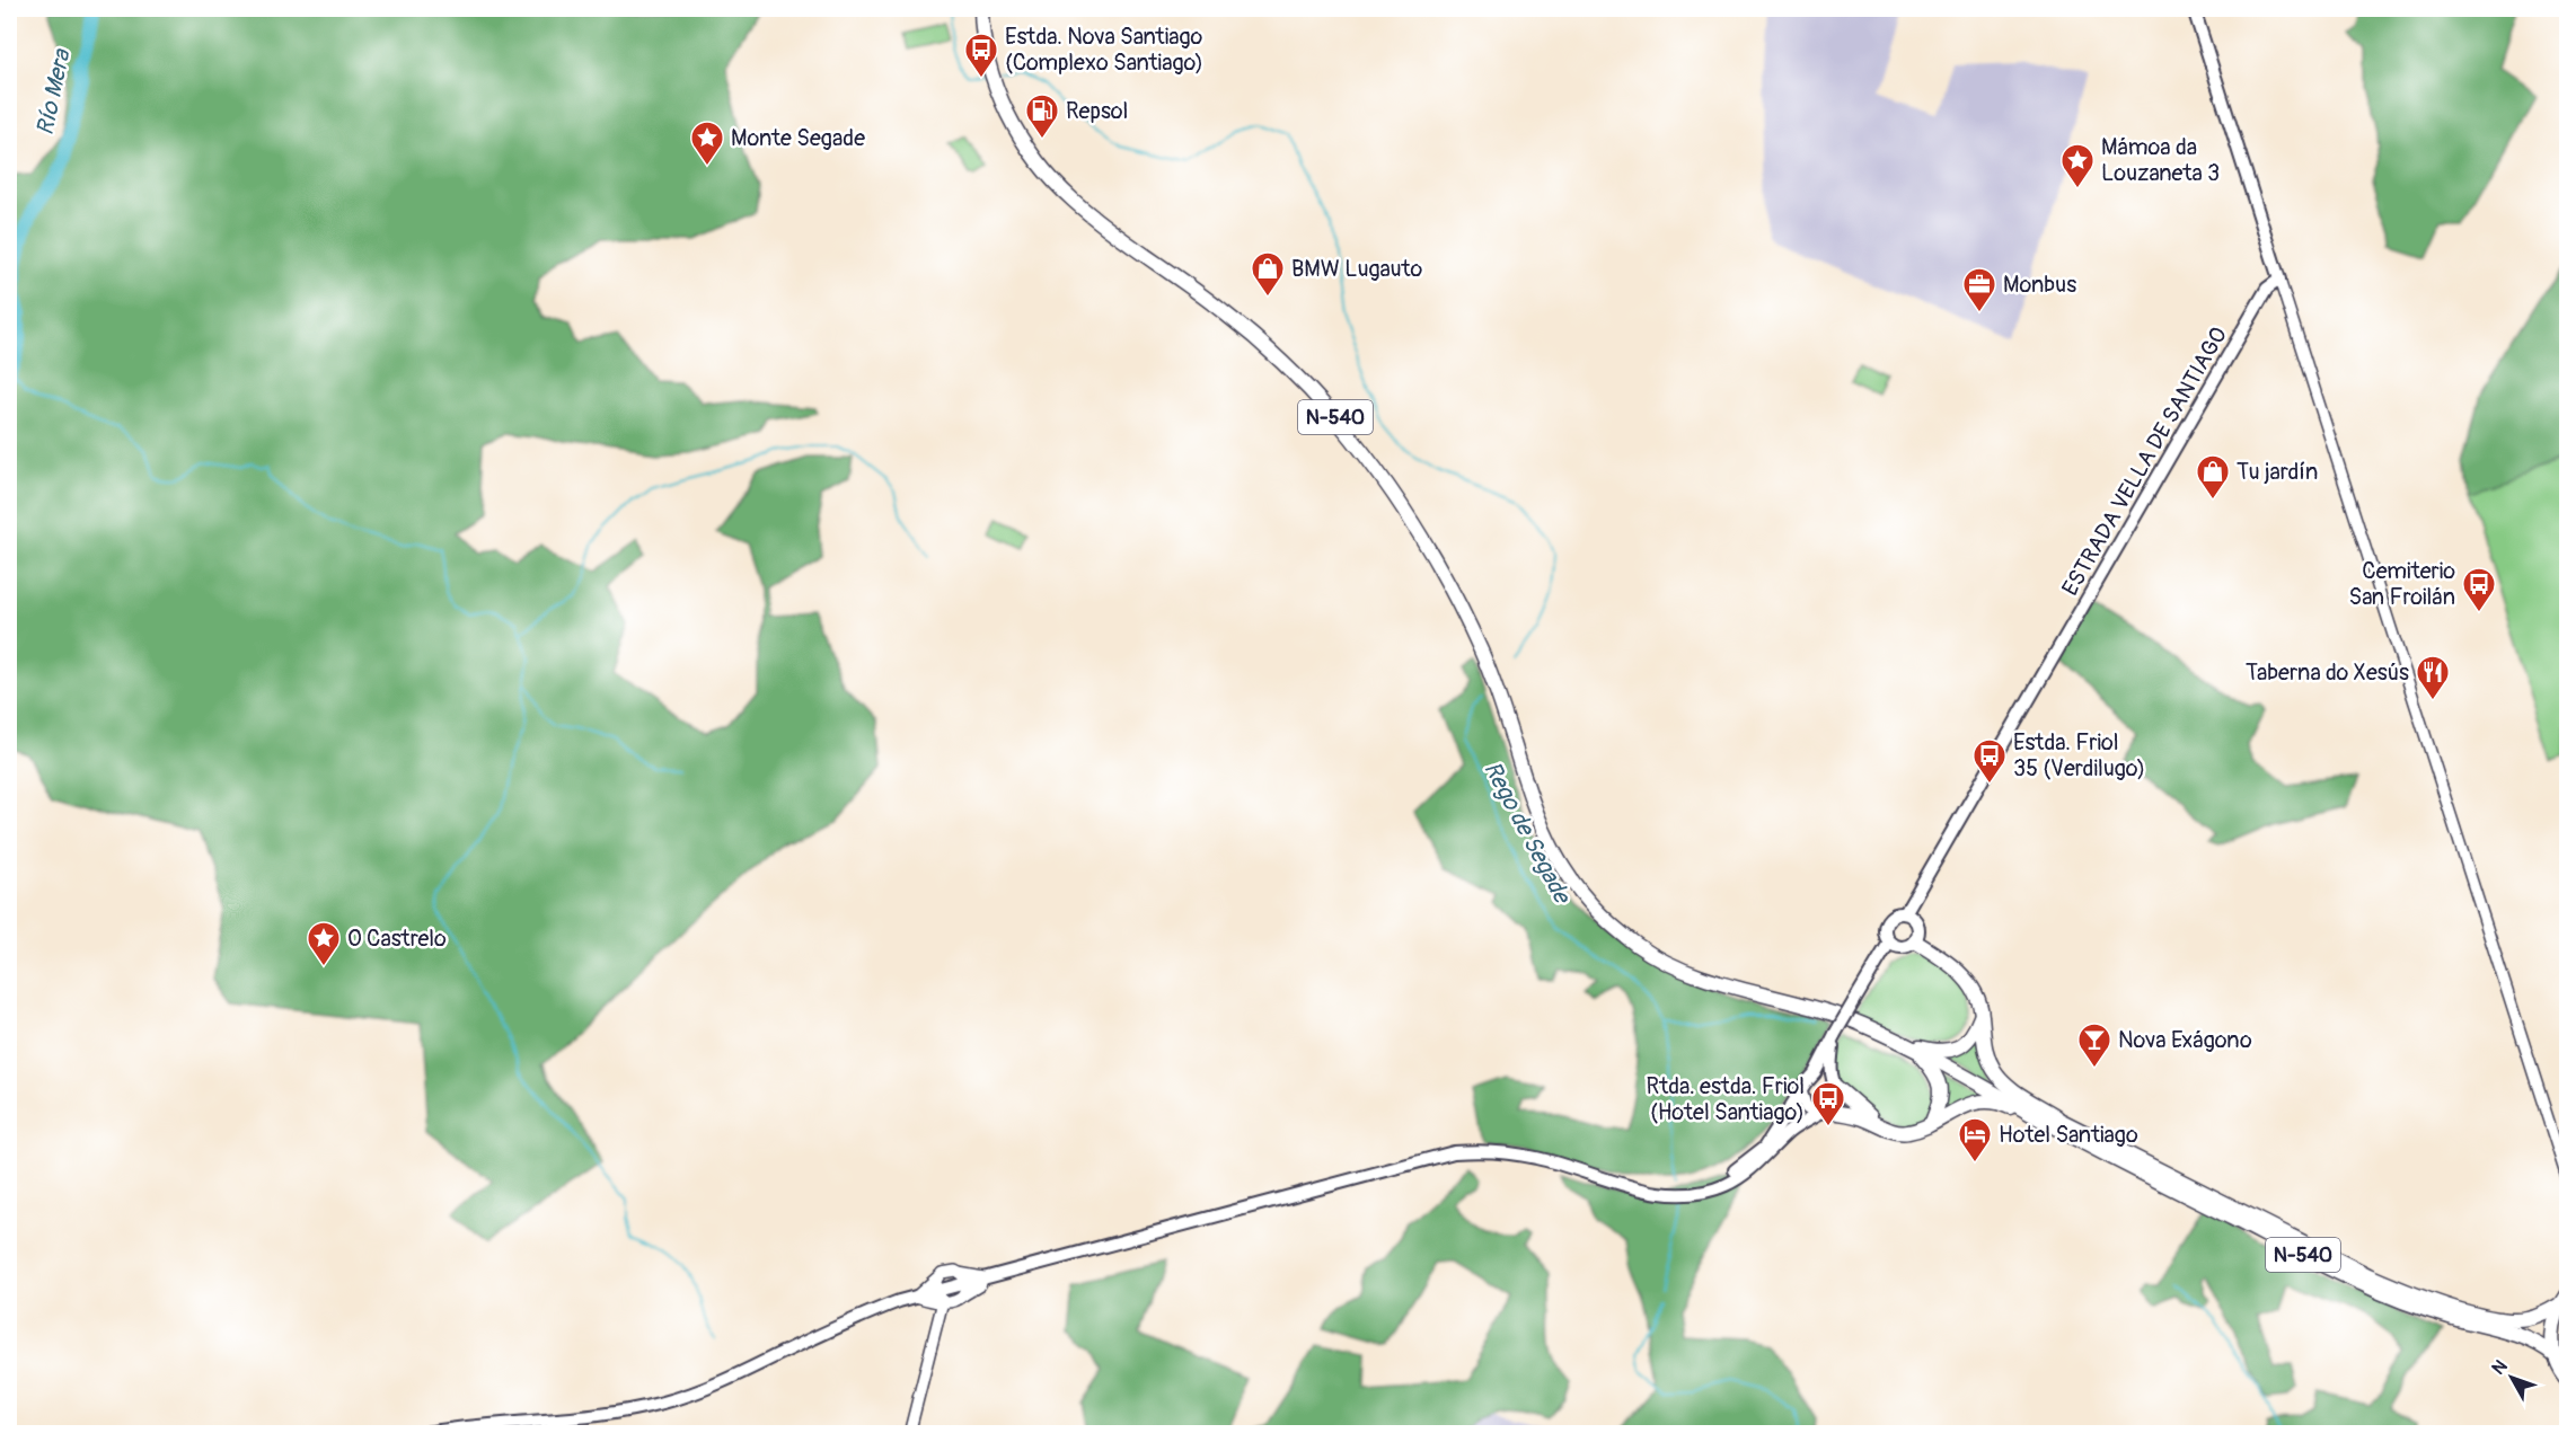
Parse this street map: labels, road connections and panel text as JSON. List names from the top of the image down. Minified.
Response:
{"streets":{"highway":["N-540"],"main road":["ESTRADA VELLA DE SANTIAGO"]},"water":["Río Mera","Rego de Segade"],"places":{"bus stop":["Estda. Nova Santiago (Complexo Santiago)","Cemiterio San Froilán","Estda. Friol 35 (Verdilugo)","Rtda. estda. Friol (Hotel Santiago)"],"fuel station":["Repsol"],"place":["Monte Segade","Mámoa da Louzaneta 3","O Castrelo"],"shop":["BMW Lugauto","Tu jardín"],"office":["Monbus"],"restaurant":["Taberna do Xesús"],"bar":["Nova Exágono"],"hotel":["Hotel Santiago"]},"north":"top left"}
